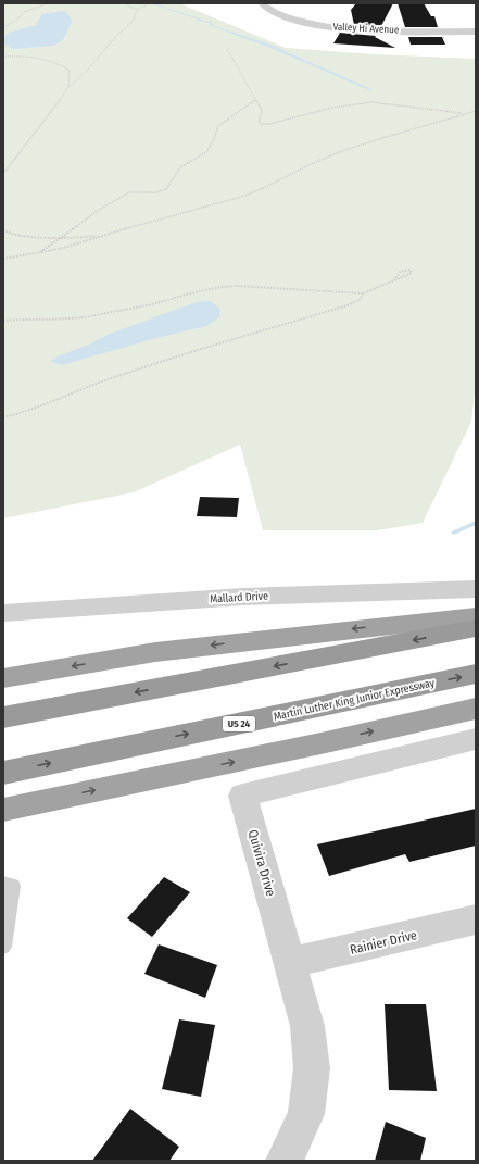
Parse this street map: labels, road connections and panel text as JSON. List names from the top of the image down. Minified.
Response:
{"streets":{"highway":["Martin Luther King Junior Expressway","US 24"],"street":["Valley Hi Avenue","Mallard Drive","Quivira Drive","Rainier Drive"]},"crossings":[["Quivira Drive","Rainier Drive"]]}
